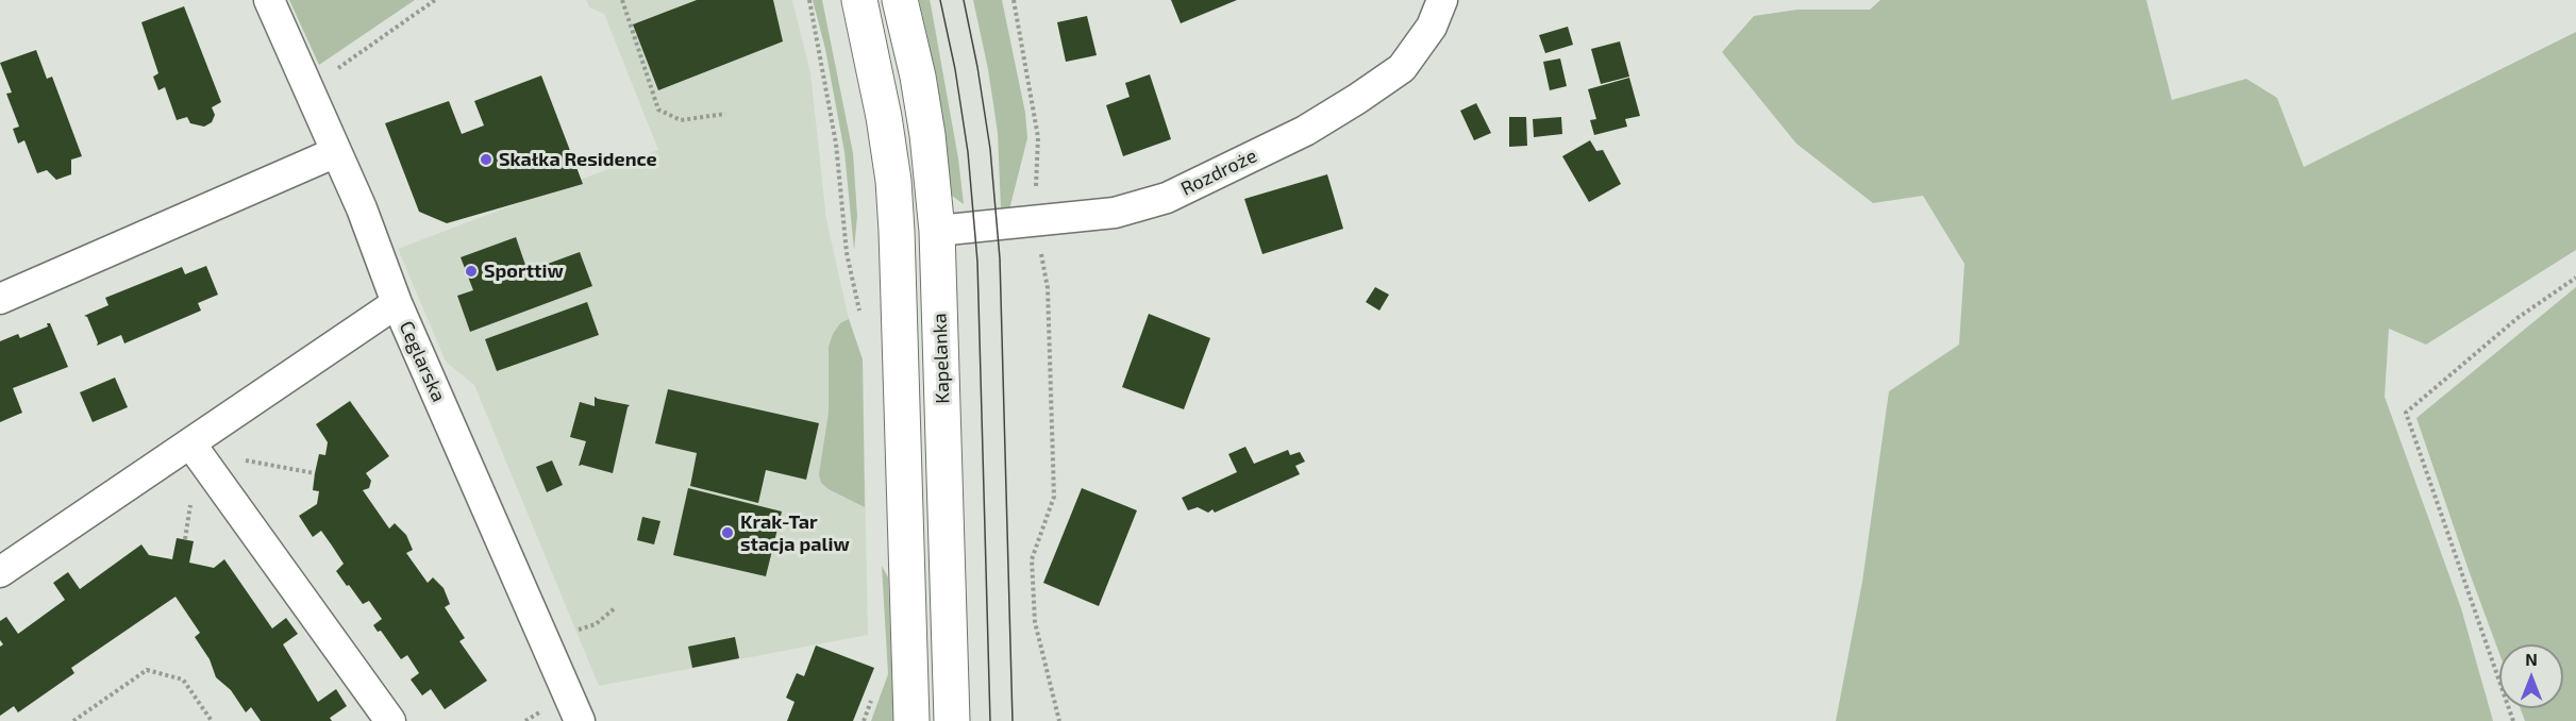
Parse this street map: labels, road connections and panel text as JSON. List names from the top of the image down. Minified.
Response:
{"streets":{"main road":["Kapelanka"],"street":["Rozdroże","Ceglarska"]},"crossings":[["Rozdroże","Kapelanka"]],"places":["Skałka Residence","Sporttiw","Krak-Tar stacja paliw"],"north":"top"}
